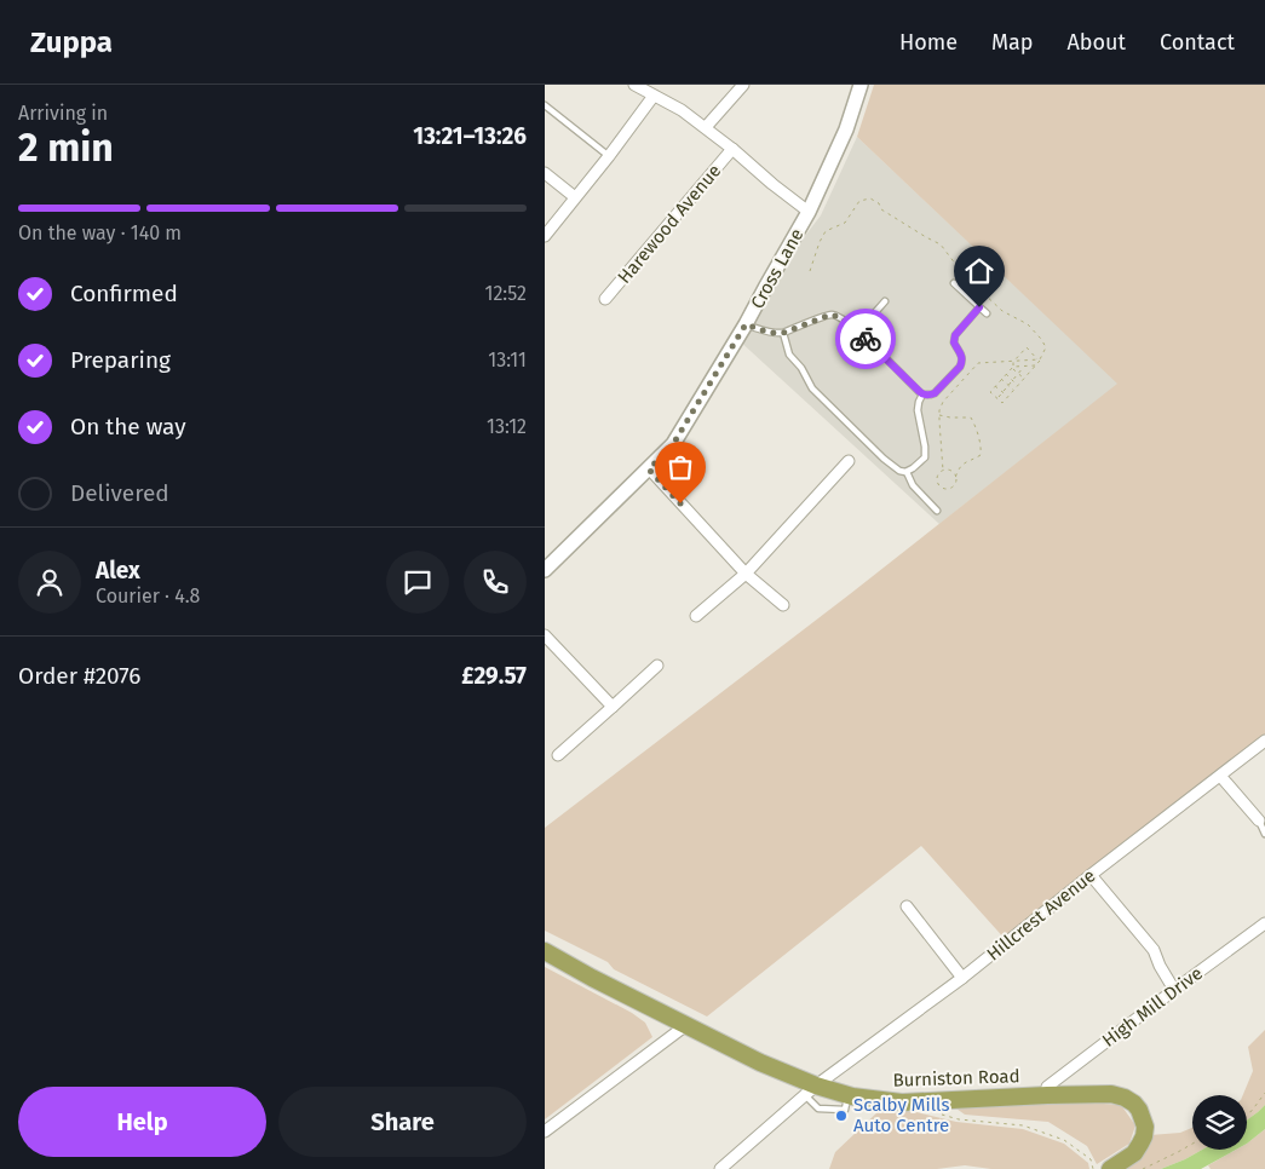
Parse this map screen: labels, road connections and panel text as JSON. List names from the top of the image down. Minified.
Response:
{"streets":{"main road":["Burniston Road"],"street":["Harewood Avenue","Cross Lane","Hillcrest Avenue","High Mill Drive"]},"crossings":[["Hillcrest Avenue","Burniston Road"],["High Mill Drive","Burniston Road"]],"places":["Scalby Mills Auto Centre"],"page":{"header":"Zuppa","nav":["Home","Map","About","Contact"],"heading":["2 min","Arriving in","13:21–13:26"],"panel":["Alex","Courier · 4.8","Order #2076","£29.57"],"bar":"On the way · 140 m","list":[["Confirmed","12:52"],["Preparing","13:11"],["On the way","13:12"],"Delivered"],"buttons":["Help","Share"]}}
